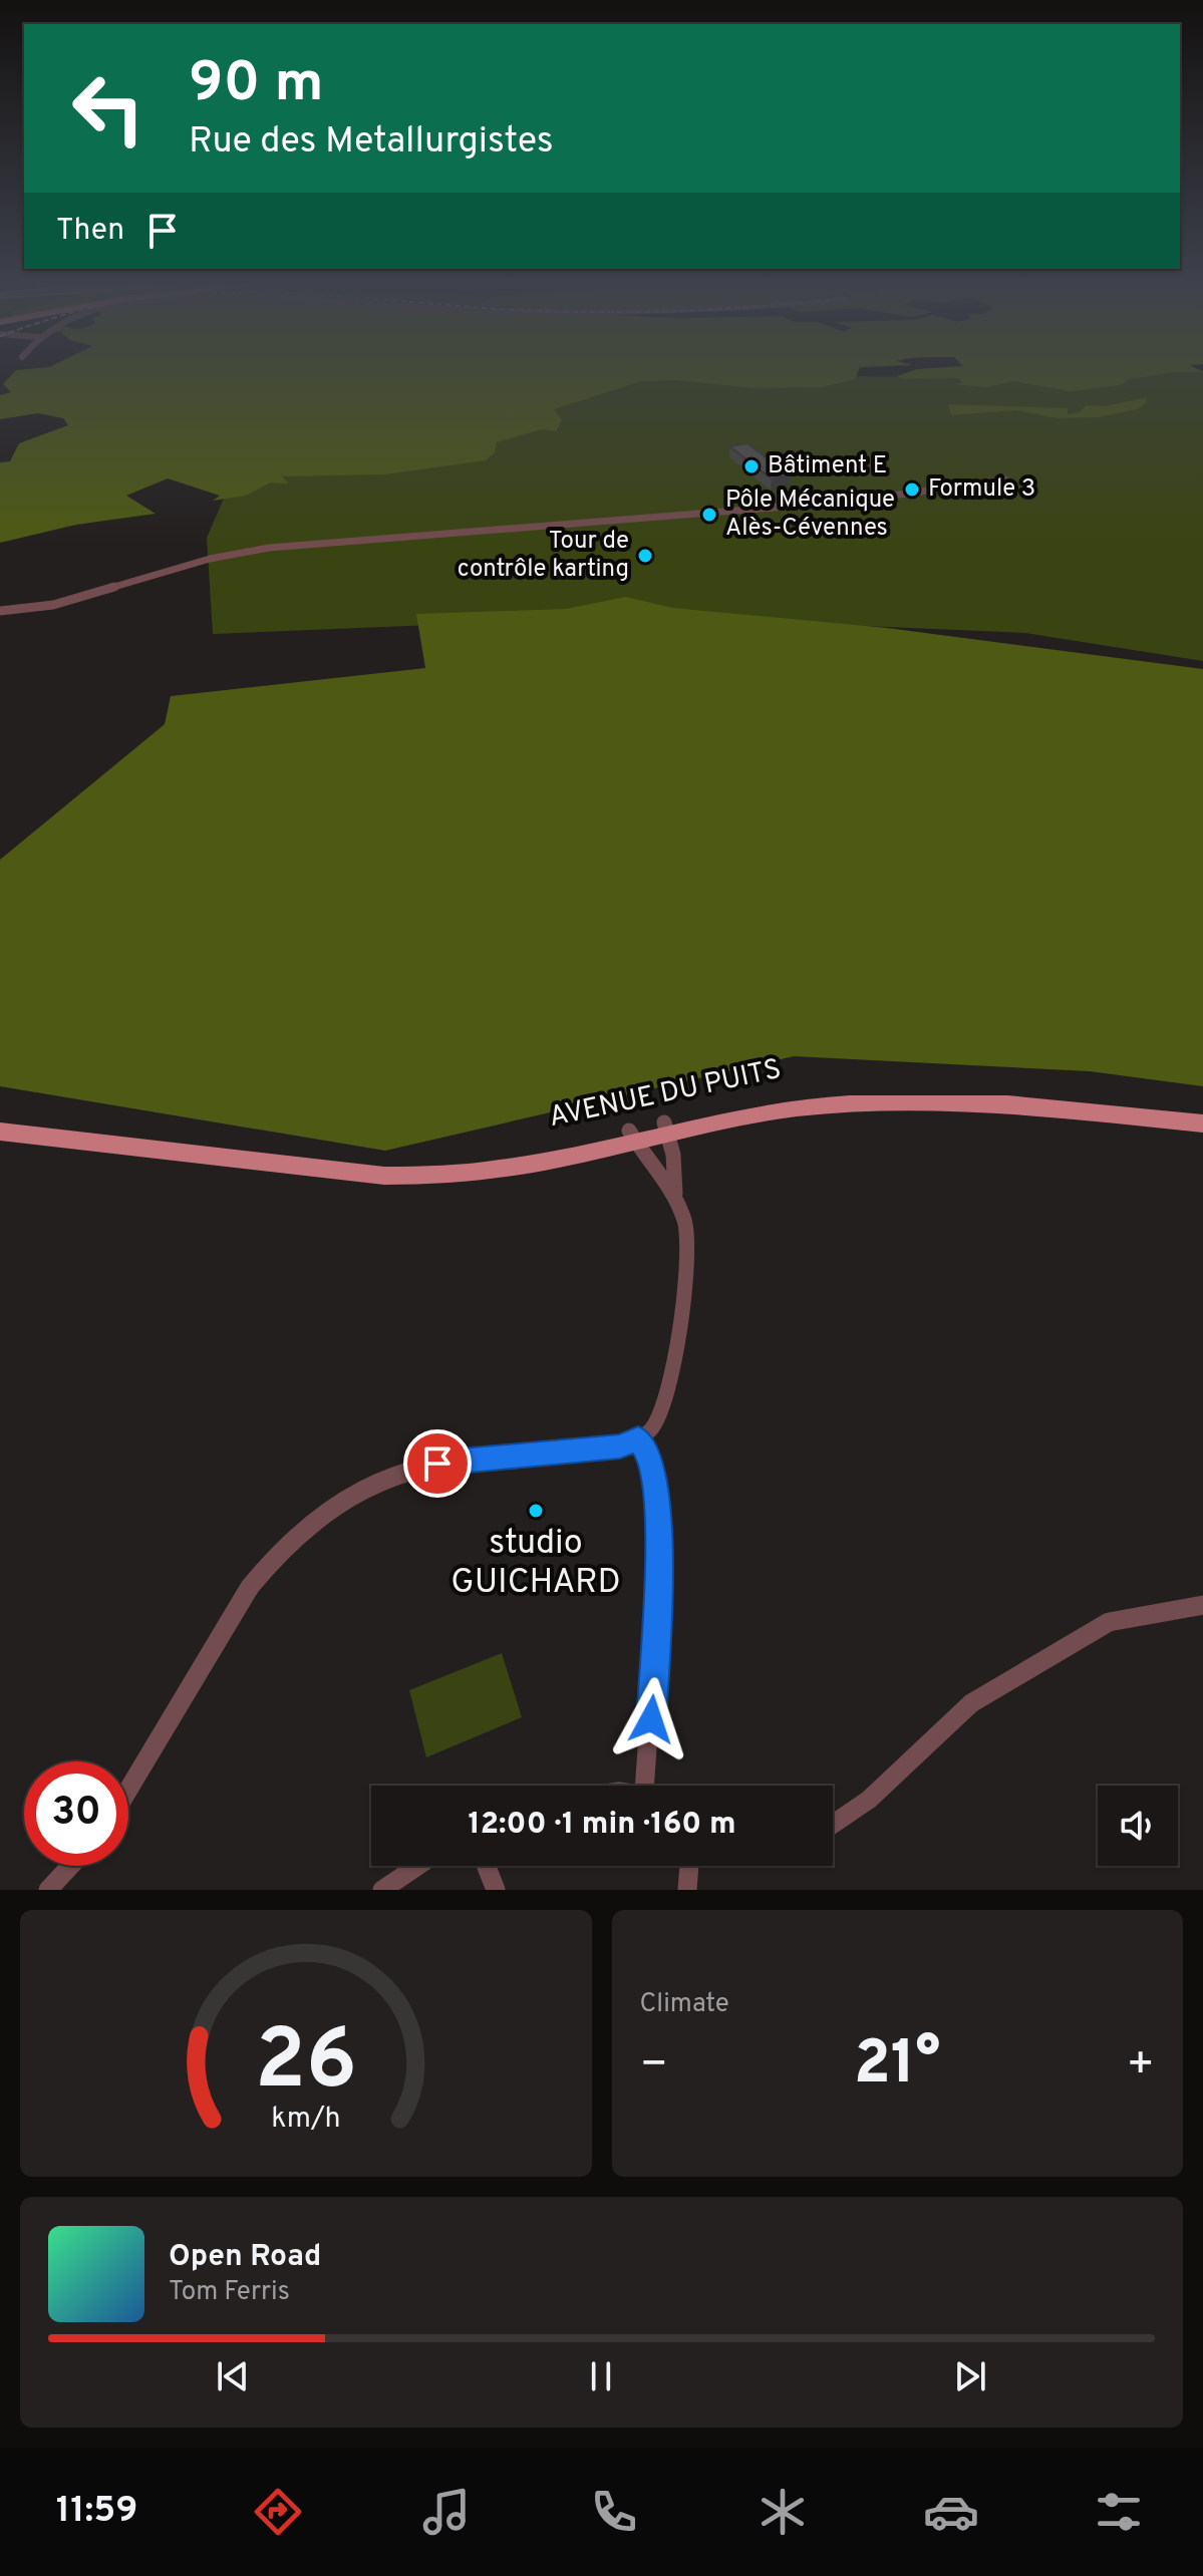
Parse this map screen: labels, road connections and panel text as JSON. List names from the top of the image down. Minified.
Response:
{"streets":{"main road":["AVENUE DU PUITS"]},"places":["Bâtiment E","Formule 3","Pôle Mécanique Alès-Cévennes","Tour de contrôle karting","studio GUICHARD"],"page":{"turn":["90 m","Rue des Metallurgistes"],"then":"Then","limit":"30","trip":"12:00 · 1 min · 160 m","tile":"Climate","heat":["−","21°","+"],"song":["Open Road","Tom Ferris"],"tabs":"11:59","gauge":["26","km/h"]}}
